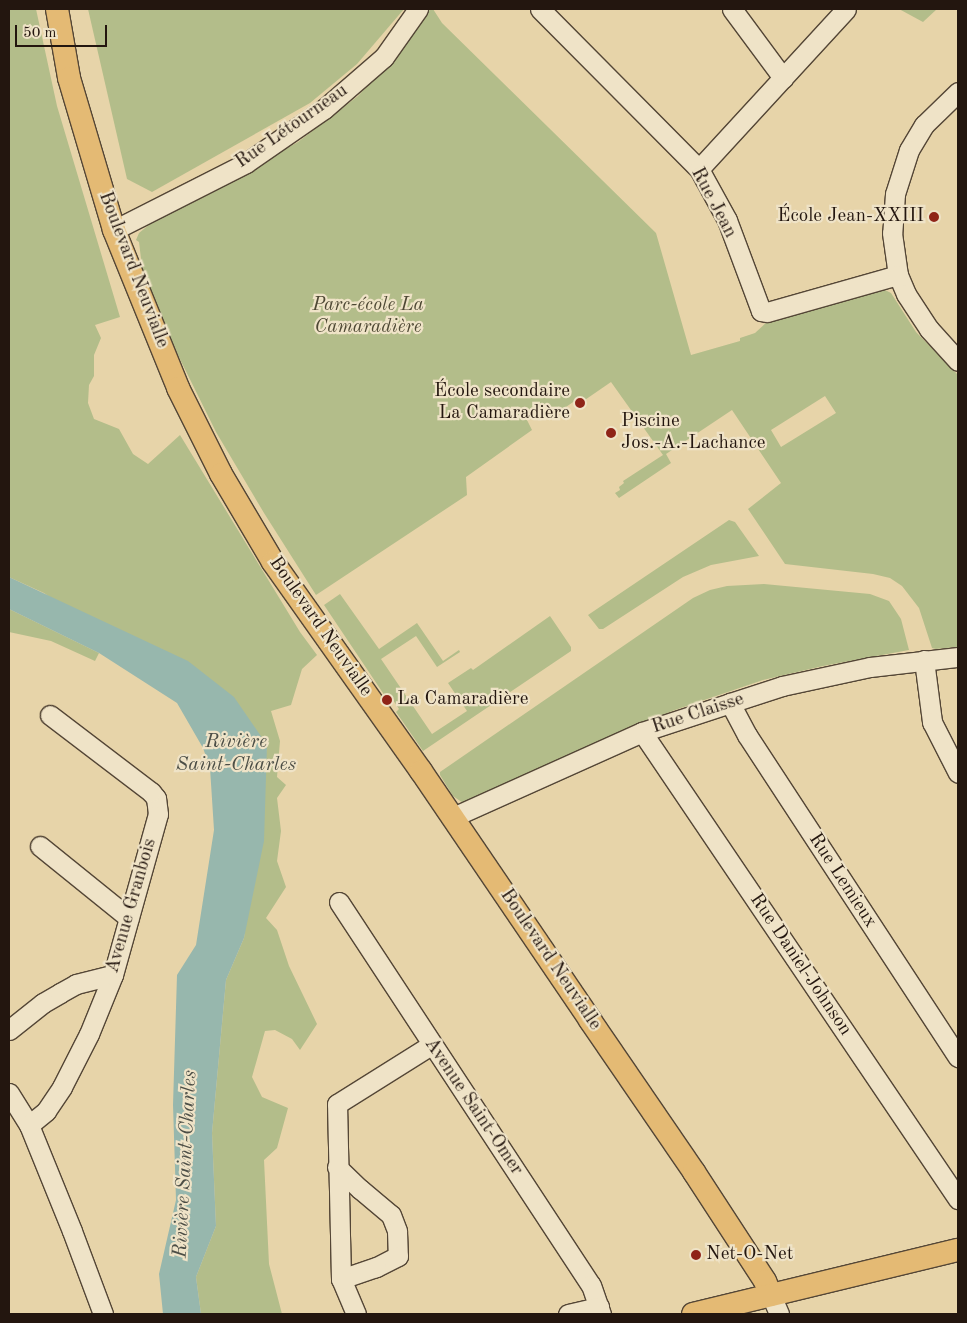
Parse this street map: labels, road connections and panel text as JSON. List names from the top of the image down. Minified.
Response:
{"streets":{"main road":["Boulevard Neuvialle"],"street":["Rue Létourneau","Rue Jean","Rue Claisse","Rue Lemieux","Avenue Granbois","Rue Daniel-Johnson","Avenue Saint-Omer"]},"crossings":[["Rue Létourneau","Boulevard Neuvialle"],["Boulevard Neuvialle","Rue Claisse"],["Rue Claisse","Rue Lemieux"],["Rue Claisse","Rue Daniel-Johnson"]],"water":["Rivière Saint-Charles"],"parks":["Parc-école La Camaradière"],"places":["École Jean-XXIII","École secondaire La Camaradière","Piscine Jos.-A.-Lachance","La Camaradière","Net-O-Net"],"scale_bar":"50 m"}
